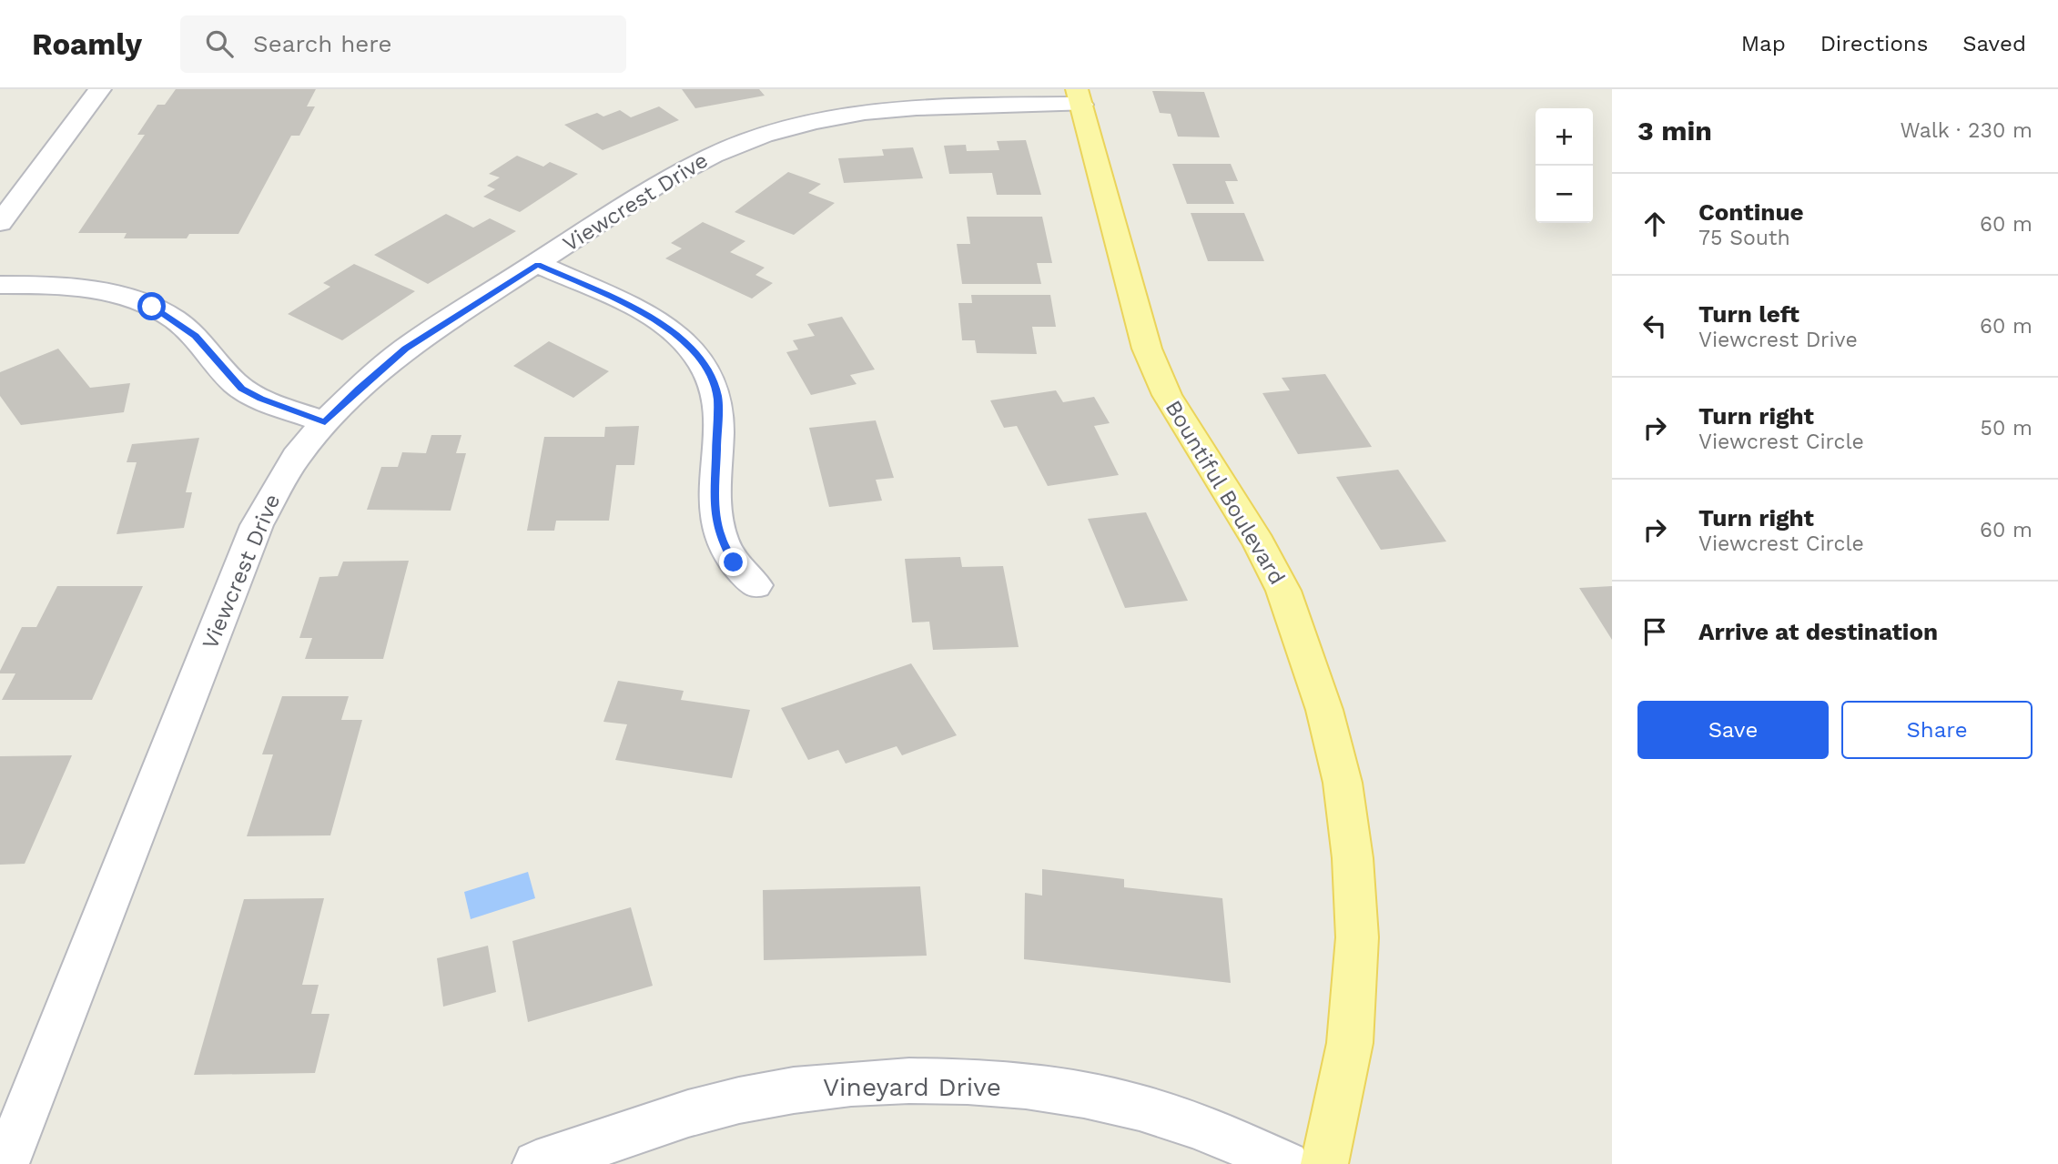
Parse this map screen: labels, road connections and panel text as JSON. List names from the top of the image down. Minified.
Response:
{"streets":{"main road":["Bountiful Boulevard"],"street":["Viewcrest Drive","Vineyard Drive"]},"crossings":[["Viewcrest Drive","Bountiful Boulevard"]],"page":{"header":"Roamly","search":"Search here","nav":["Map","Directions","Saved"],"heading":["3 min","Walk · 230 m"],"map_buttons":["+","−"],"list":[["Continue","75 South","60 m"],["Turn left","Viewcrest Drive","60 m"],["Turn right","Viewcrest Circle","50 m"],["Turn right","Viewcrest Circle","60 m"],"Arrive at destination"],"buttons":["Save","Share"]}}
